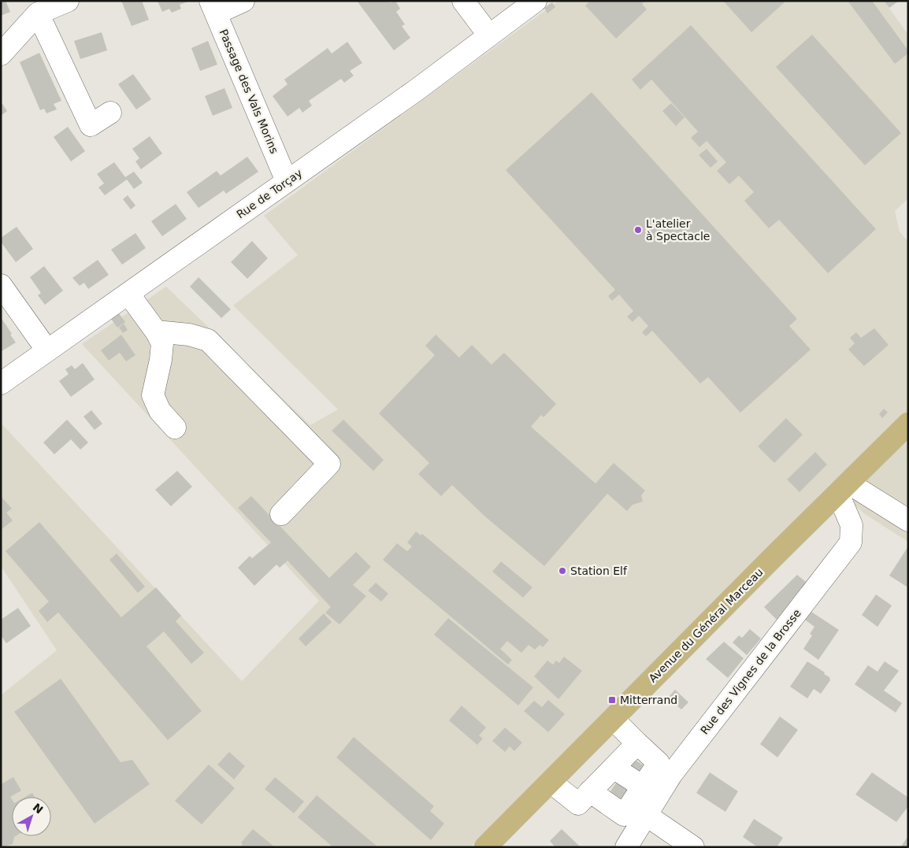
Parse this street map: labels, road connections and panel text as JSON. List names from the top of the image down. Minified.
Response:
{"streets":{"main road":["Avenue du Général Marceau"],"street":["Passage des Vals Morins","Rue de Torçay","Rue des Vignes de la Brosse"]},"crossings":[["Passage des Vals Morins","Rue de Torçay"],["Avenue du Général Marceau","Rue des Vignes de la Brosse"]],"places":{"other":["L'atelier à Spectacle","Station Elf"],"transit":["Mitterrand"]},"north":"top right"}
